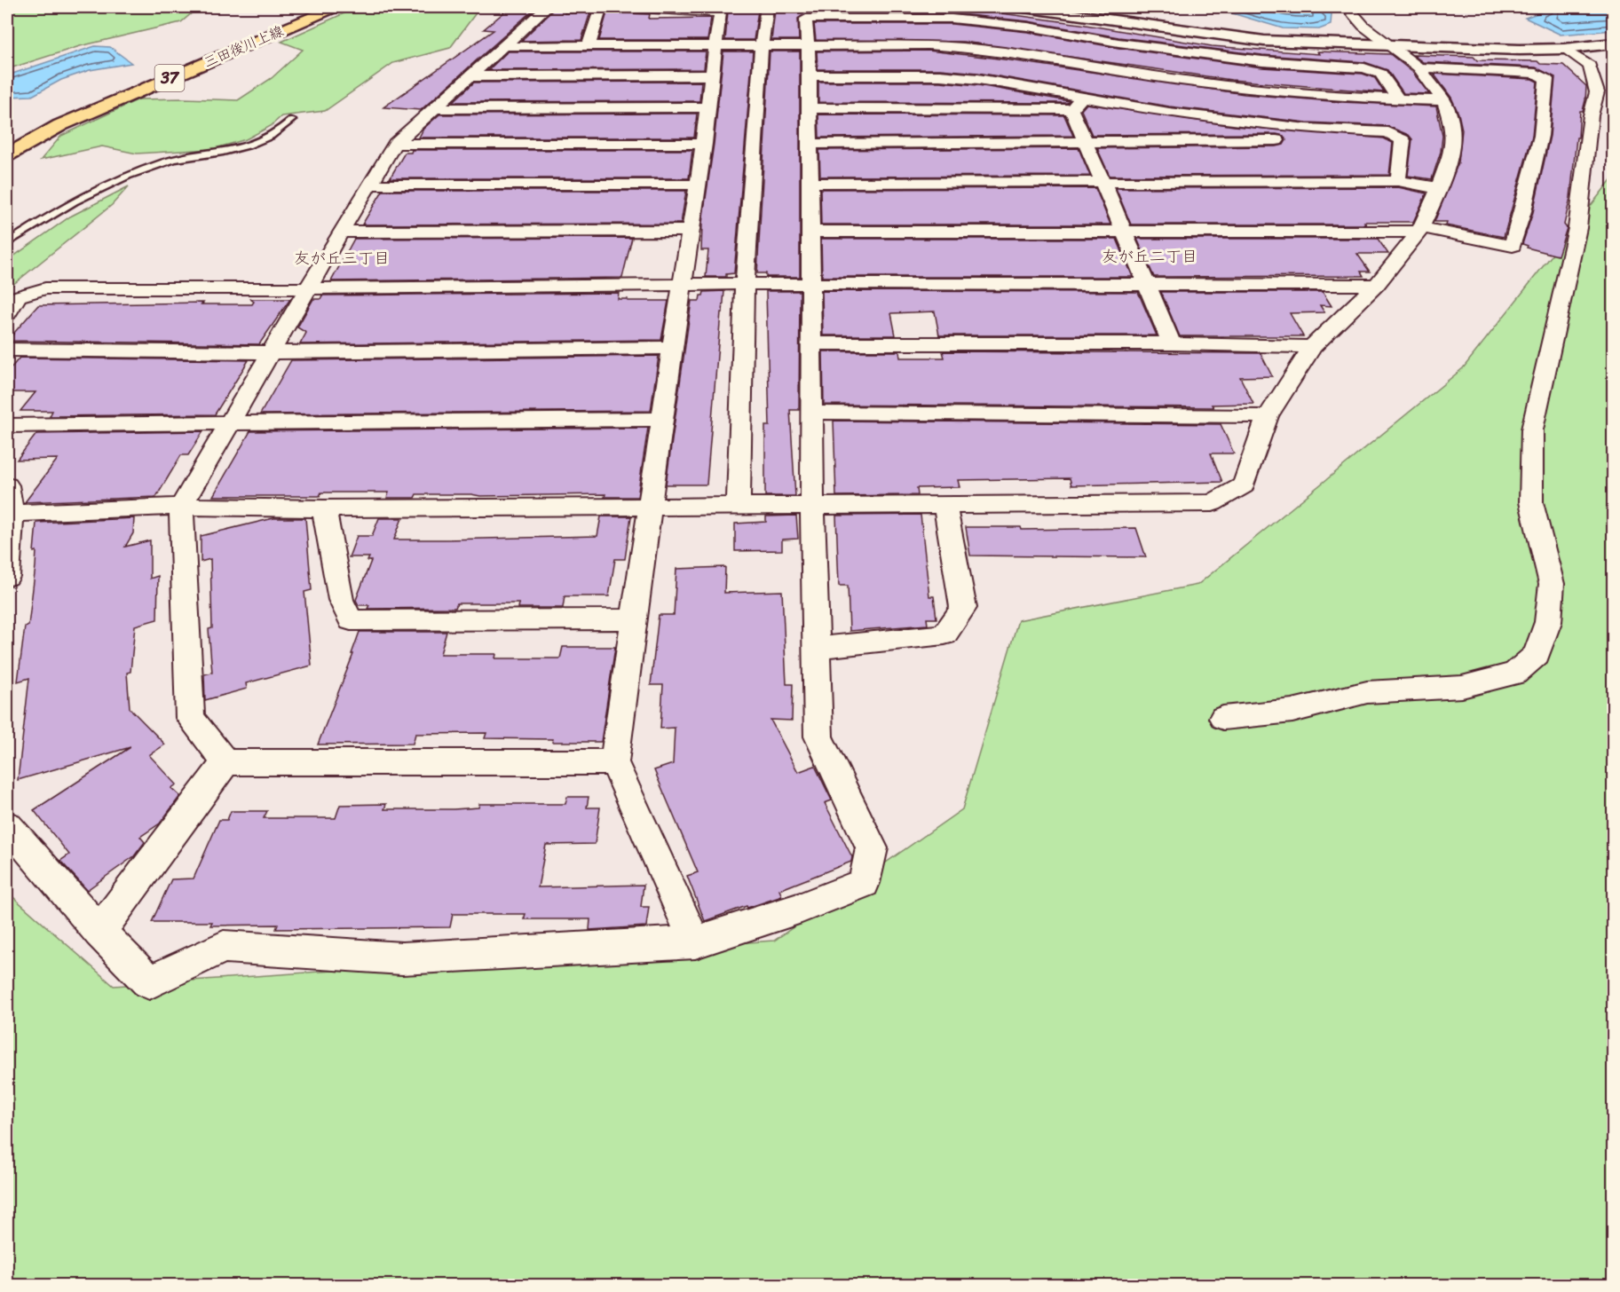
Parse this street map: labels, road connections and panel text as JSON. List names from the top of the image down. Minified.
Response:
{"streets":{"main road":["三田後川上線","37"]},"districts":["友が丘二丁目","友が丘三丁目"]}
